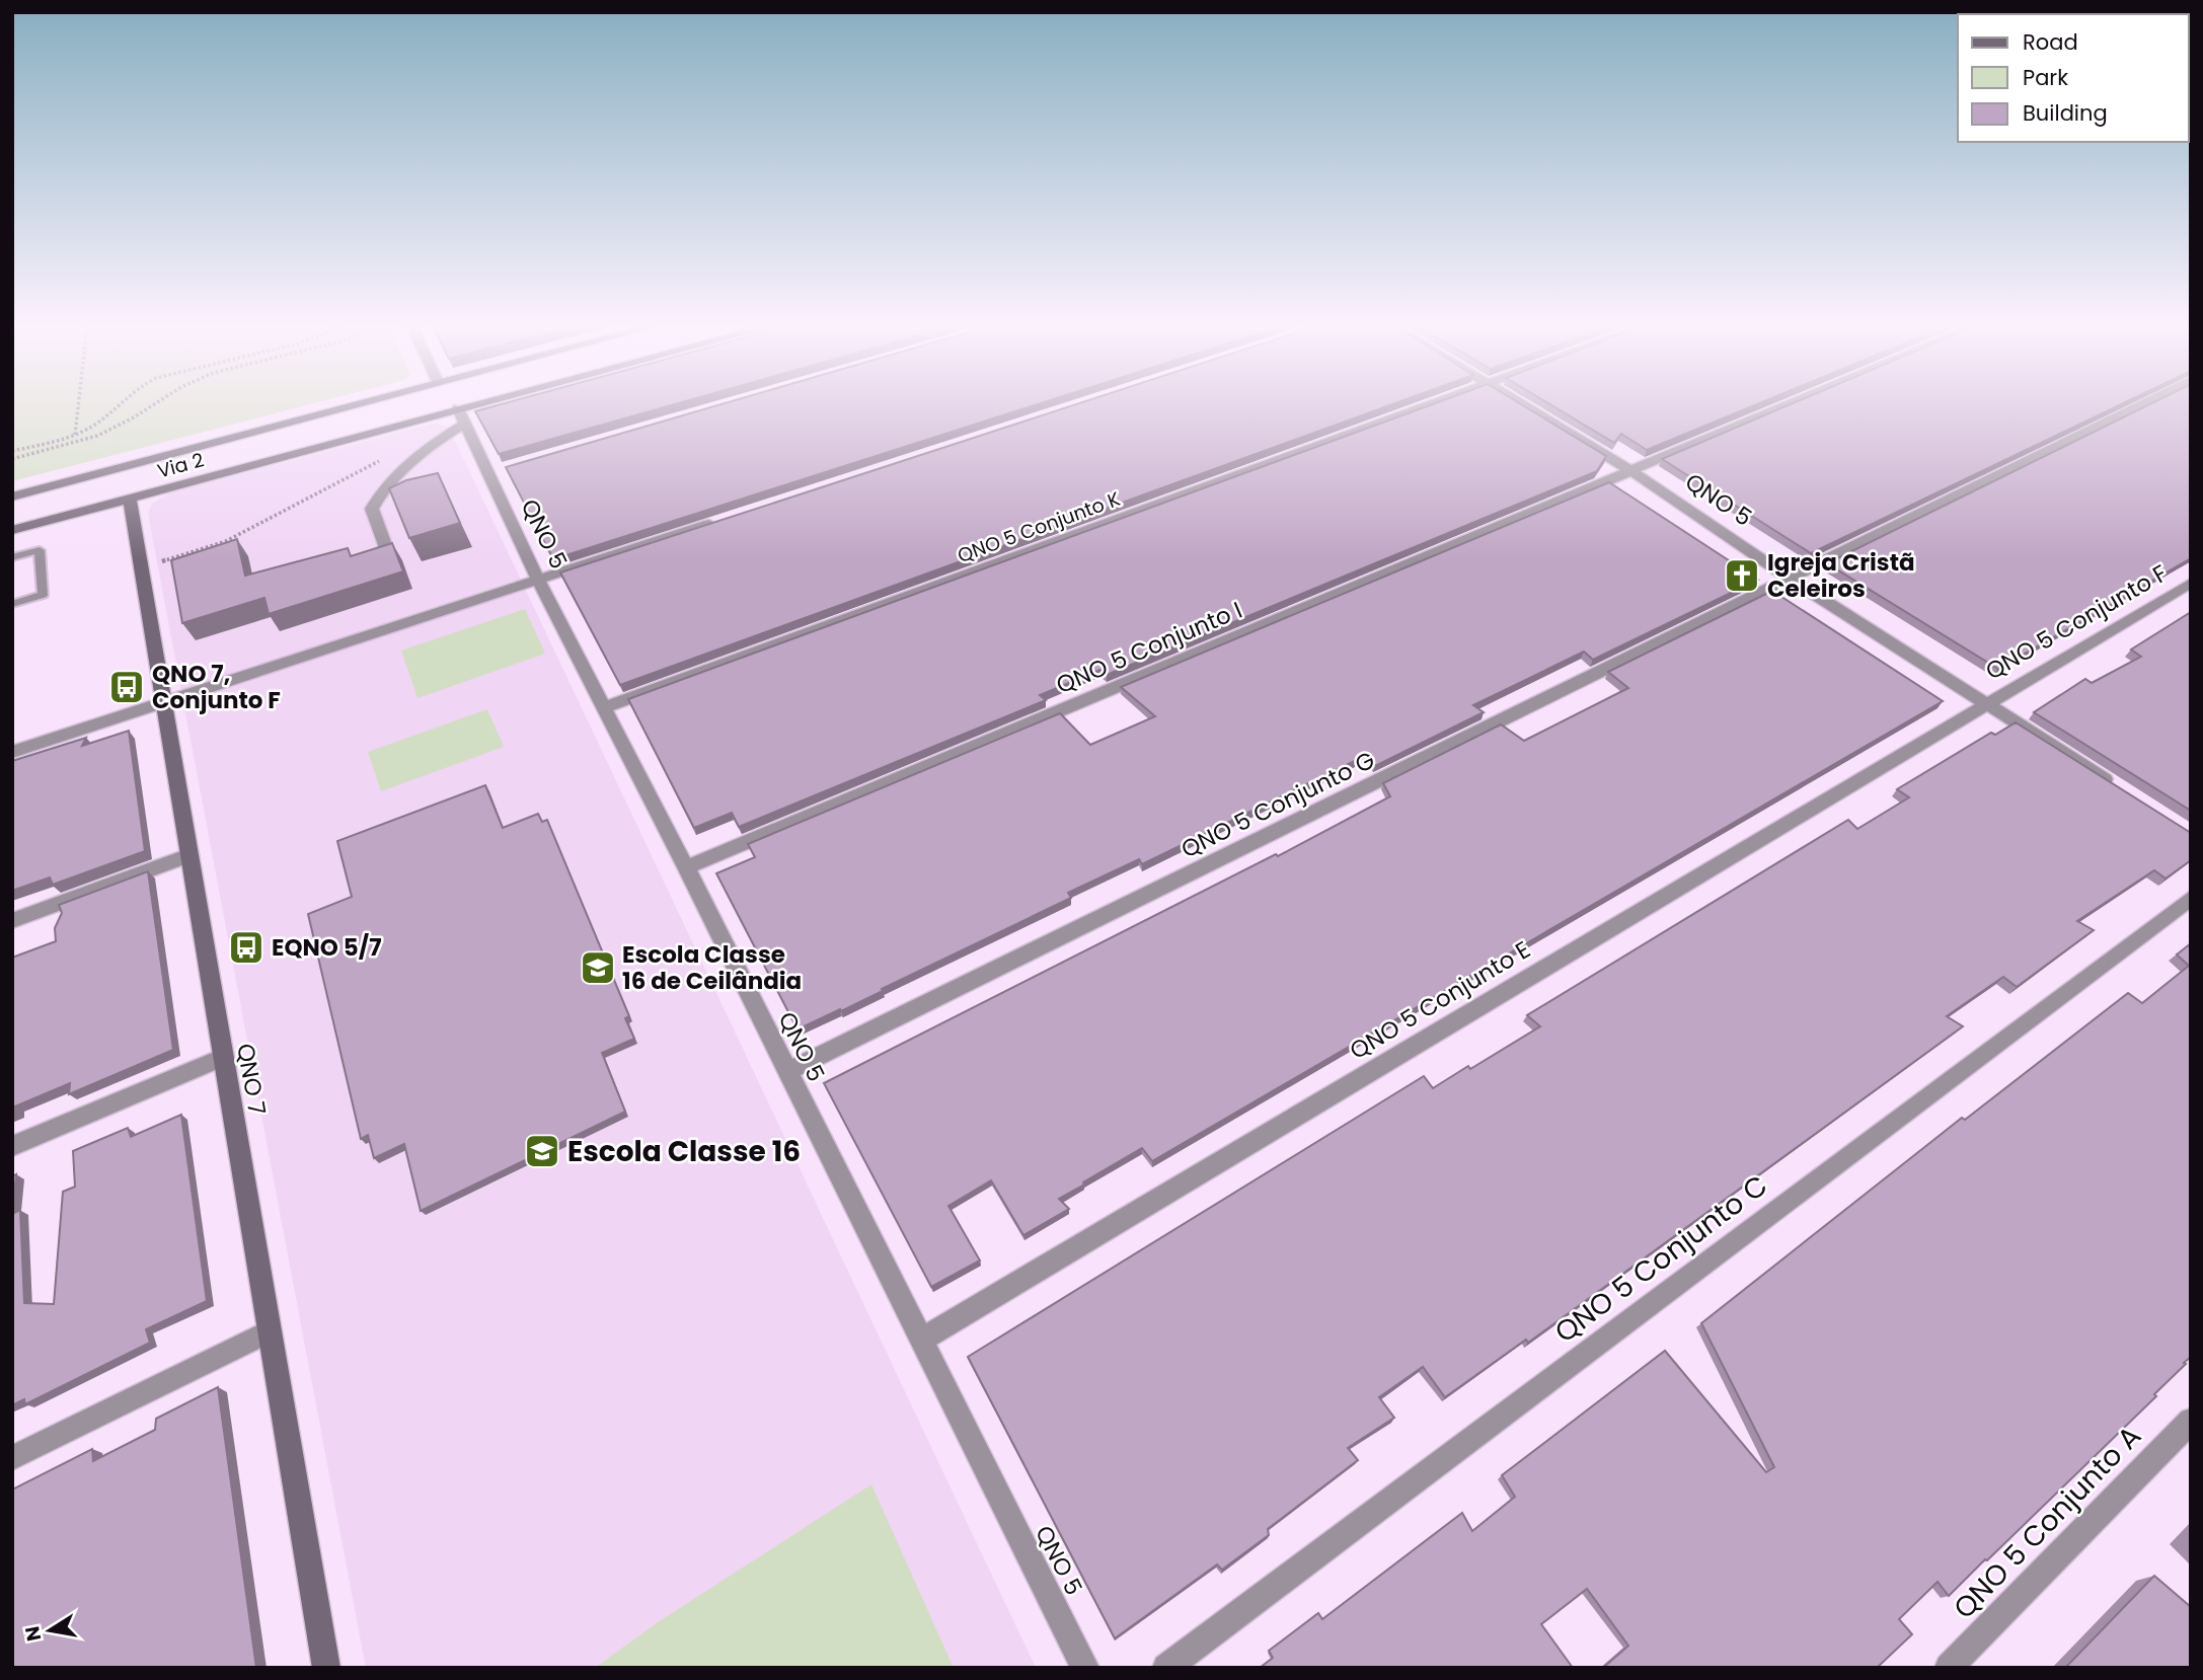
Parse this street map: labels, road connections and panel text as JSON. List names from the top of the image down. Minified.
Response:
{"streets":{"main road":["Via 2","QNO 7"],"street":["QNO 5","QNO 5 Conjunto K","QNO 5 Conjunto F","QNO 5 Conjunto I","QNO 5 Conjunto G","QNO 5 Conjunto E","QNO 5 Conjunto C","QNO 5 Conjunto A"]},"crossings":[["Via 2","QNO 5"],["Via 2","QNO 7"],["QNO 5","QNO 5 Conjunto K"],["QNO 5","QNO 5 Conjunto F"],["QNO 5","QNO 5 Conjunto I"],["QNO 5","QNO 5 Conjunto G"],["QNO 5","QNO 5 Conjunto E"],["QNO 5 Conjunto F","QNO 5 Conjunto E"]],"places":{"church":["Igreja Cristã Celeiros"],"bus stop":["QNO 7, Conjunto F","EQNO 5/7"],"school or university":["Escola Classe 16 de Ceilândia","Escola Classe 16"]},"legend":["Road","Park","Building"],"north":"left"}
